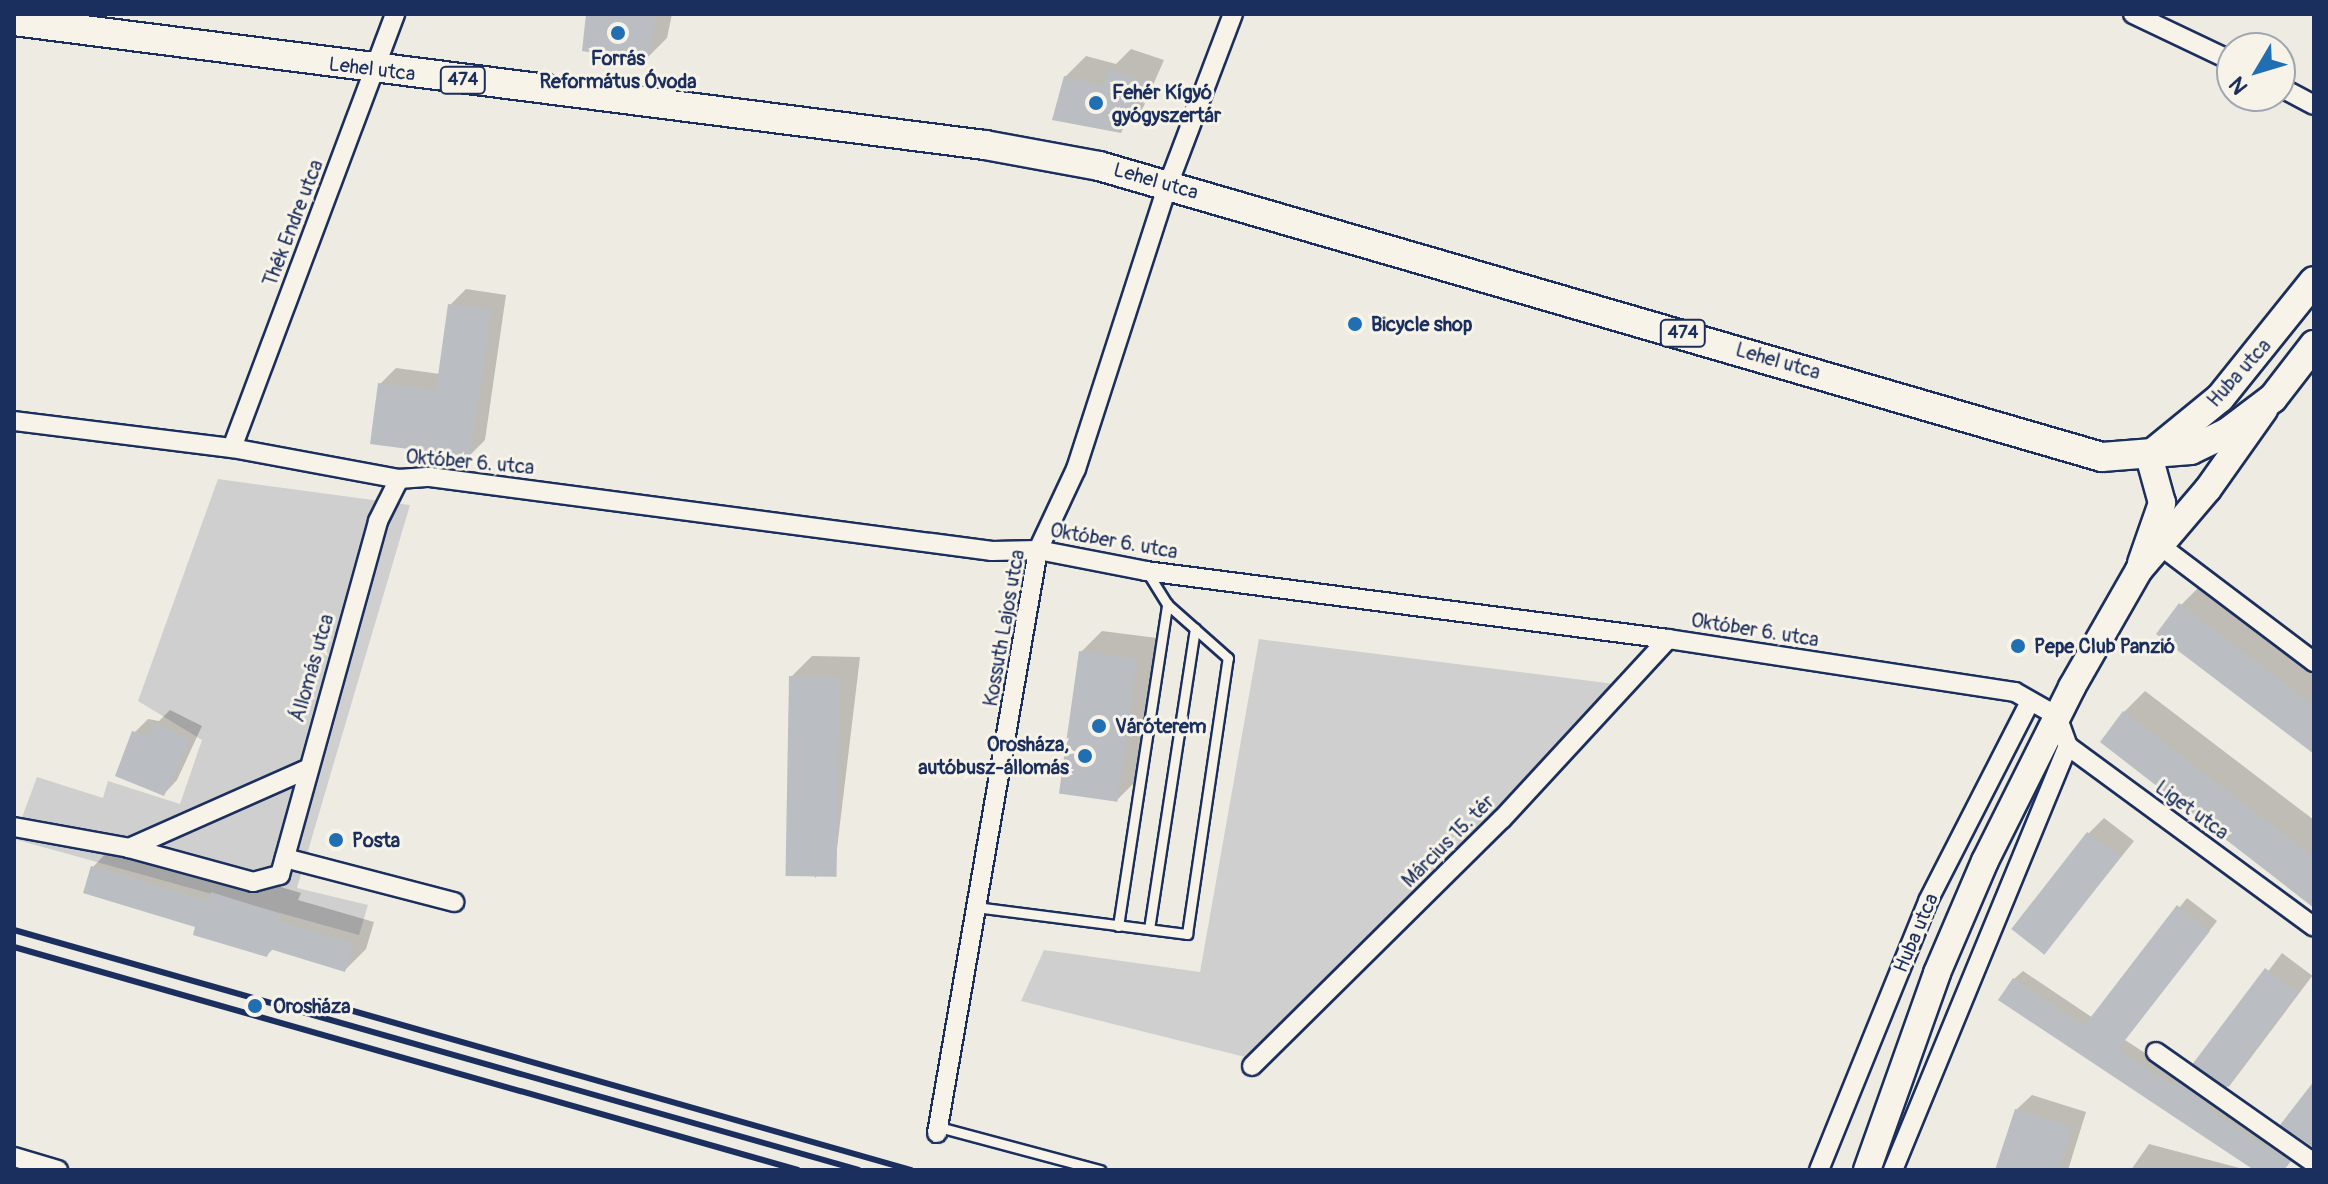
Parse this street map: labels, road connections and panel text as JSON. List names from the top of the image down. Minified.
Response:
{"streets":{"main road":["Lehel utca","474","Huba utca"],"street":["Thék Endre utca","Október 6. utca","Kossuth Lajos utca","Állomás utca","Liget utca","Március 15. tér"]},"crossings":[["Lehel utca","Thék Endre utca"],["Lehel utca","Huba utca"],["Lehel utca","Kossuth Lajos utca"],["Thék Endre utca","Október 6. utca"],["Huba utca","Október 6. utca"],["Október 6. utca","Kossuth Lajos utca"],["Október 6. utca","Állomás utca"],["Október 6. utca","Március 15. tér"]],"places":["Forrás Református Óvoda","Fehér Kígyó gyógyszertár","Bicycle shop","Pepe Club Panzió","Váróterem","Orosháza, autóbusz-állomás","Posta","Orosháza"],"north":"bottom left"}
